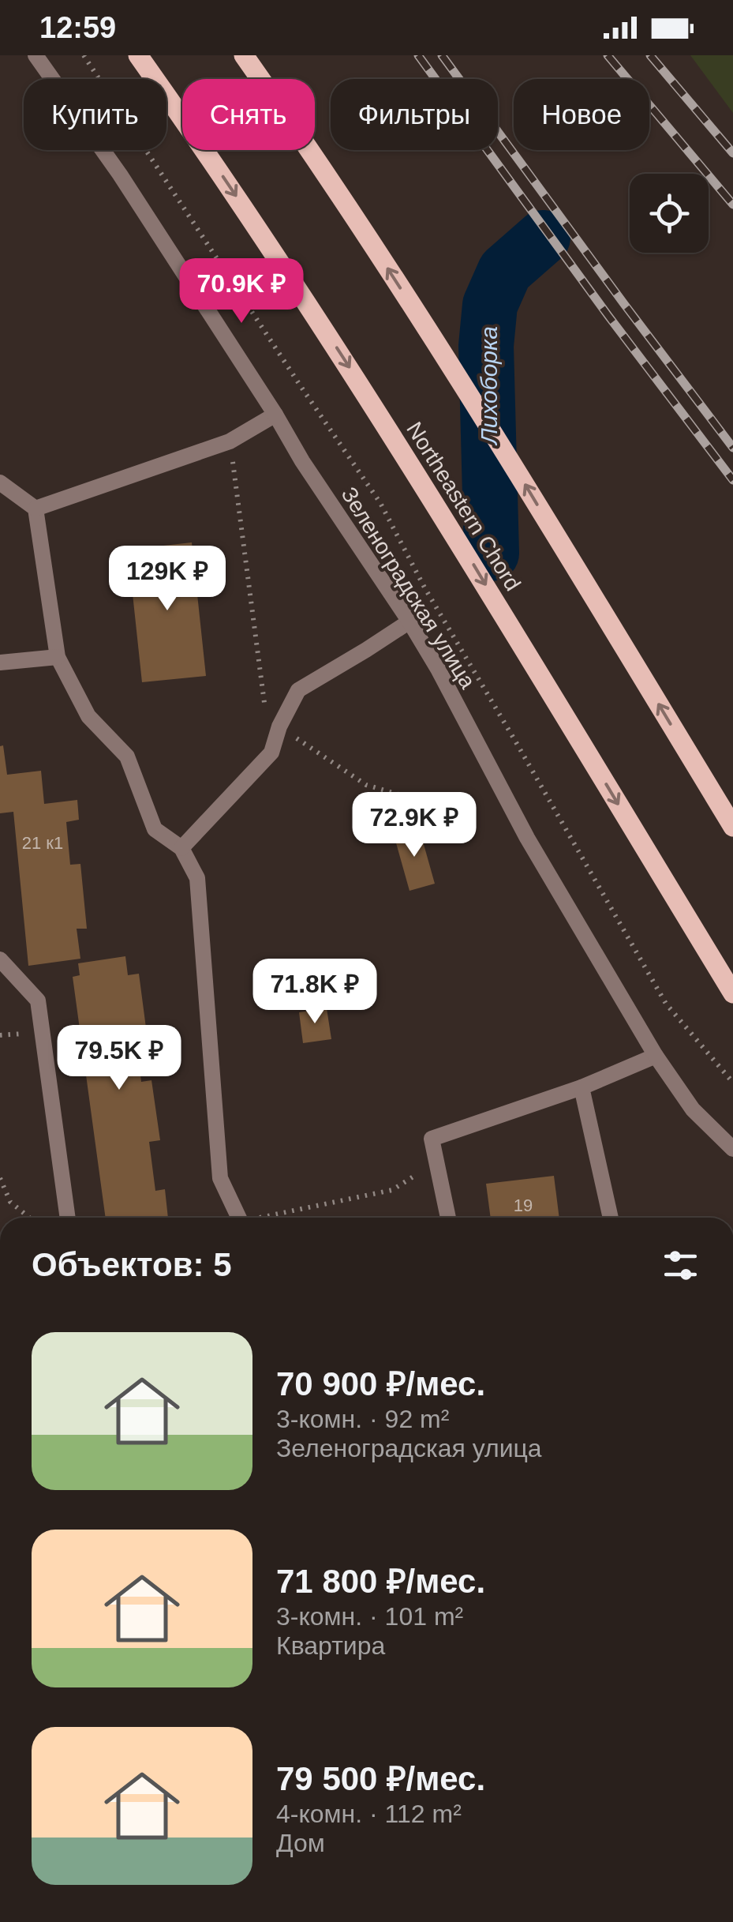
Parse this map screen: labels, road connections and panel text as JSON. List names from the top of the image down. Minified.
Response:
{"streets":{"main road":["Northeastern Chord"],"street":["Зеленоградская улица"]},"water":["Лихоборка"],"house_numbers":["21 к1","19"],"page":{"status":"12:59","chip":["Купить","Снять","Фильтры","Новое"],"price":["70.9K ₽","129K ₽","72.9K ₽","71.8K ₽","79.5K ₽"],"heading":"Объектов: 5","list":[{"name":"70 900 ₽/мес.","note":"3-комн. · 92 m² · Зеленоградская улица"},{"name":"71 800 ₽/мес.","note":"3-комн. · 101 m² · Квартира"},{"name":"79 500 ₽/мес.","note":"4-комн. · 112 m² · Дом"}]}}
